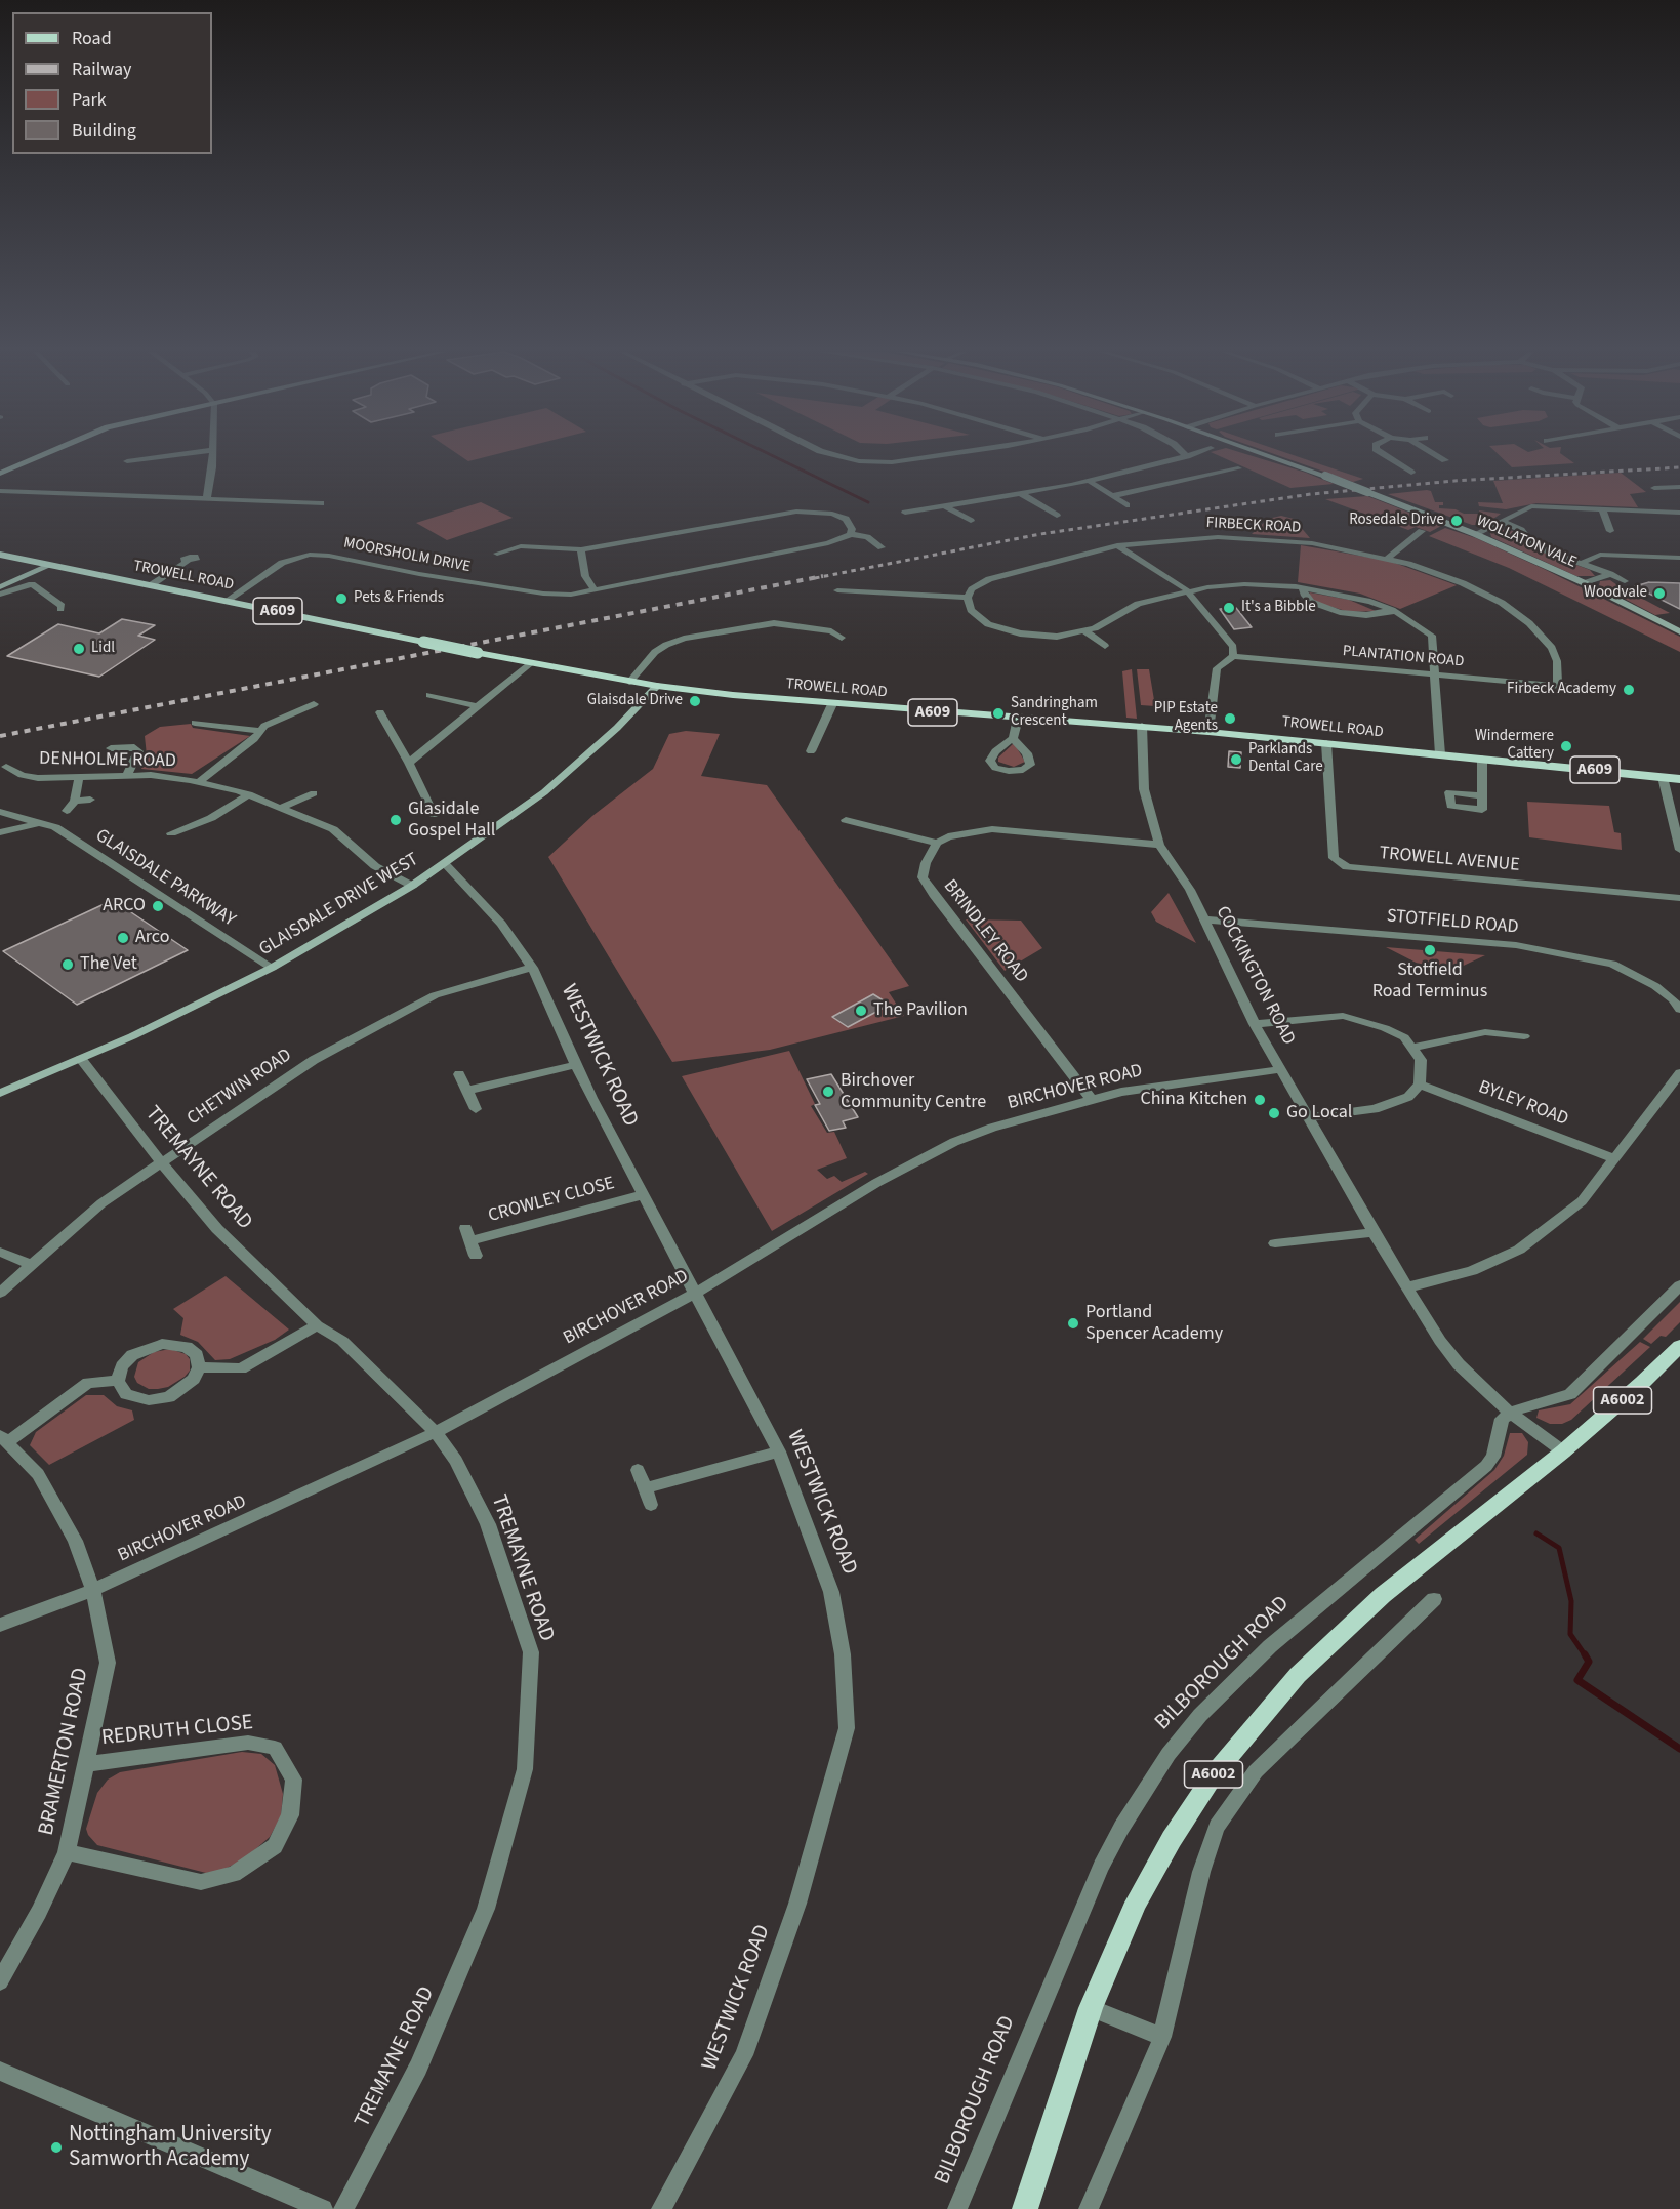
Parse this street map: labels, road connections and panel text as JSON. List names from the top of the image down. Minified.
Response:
{"streets":{"main road":["TROWELL ROAD","A609","A6002"],"street":["FIRBECK ROAD","WOLLATON VALE","MOORSHOLM DRIVE","PLANTATION ROAD","DENHOLME ROAD","TROWELL AVENUE","GLAISDALE PARKWAY","GLAISDALE DRIVE WEST","STOTFIELD ROAD","BRINDLEY ROAD","COCKINGTON ROAD","WESTWICK ROAD","CHETWIN ROAD","BIRCHOVER ROAD","BYLEY ROAD","TREMAYNE ROAD","CROWLEY CLOSE","BILBOROUGH ROAD","REDRUTH CLOSE","BRAMERTON ROAD"]},"crossings":[["FIRBECK ROAD","PLANTATION ROAD"],["MOORSHOLM DRIVE","TROWELL ROAD"],["TROWELL ROAD","TROWELL AVENUE"],["TROWELL ROAD","GLAISDALE DRIVE WEST"],["TROWELL ROAD","COCKINGTON ROAD"],["DENHOLME ROAD","GLAISDALE DRIVE WEST"],["GLAISDALE PARKWAY","GLAISDALE DRIVE WEST"],["GLAISDALE DRIVE WEST","WESTWICK ROAD"],["GLAISDALE DRIVE WEST","TREMAYNE ROAD"],["STOTFIELD ROAD","COCKINGTON ROAD"],["BRINDLEY ROAD","BIRCHOVER ROAD"],["COCKINGTON ROAD","BIRCHOVER ROAD"],["COCKINGTON ROAD","A6002"],["COCKINGTON ROAD","BILBOROUGH ROAD"],["WESTWICK ROAD","CHETWIN ROAD"],["WESTWICK ROAD","BIRCHOVER ROAD"],["WESTWICK ROAD","CROWLEY CLOSE"],["CHETWIN ROAD","TREMAYNE ROAD"],["BIRCHOVER ROAD","TREMAYNE ROAD"],["BIRCHOVER ROAD","BRAMERTON ROAD"],["REDRUTH CLOSE","BRAMERTON ROAD"]],"places":["Rosedale Drive","Woodvale","Pets & Friends","It's a Bibble","Lidl","Firbeck Academy","Glaisdale Drive","Sandringham Crescent","PIP Estate Agents","Windermere Cattery","Parklands Dental Care","Glasidale Gospel Hall","ARCO","Arco","Stotfield Road Terminus","The Vet","The Pavilion","Birchover Community Centre","China Kitchen","Go Local","Portland Spencer Academy","Nottingham University Samworth Academy"],"legend":["Road","Railway","Park","Building"]}
